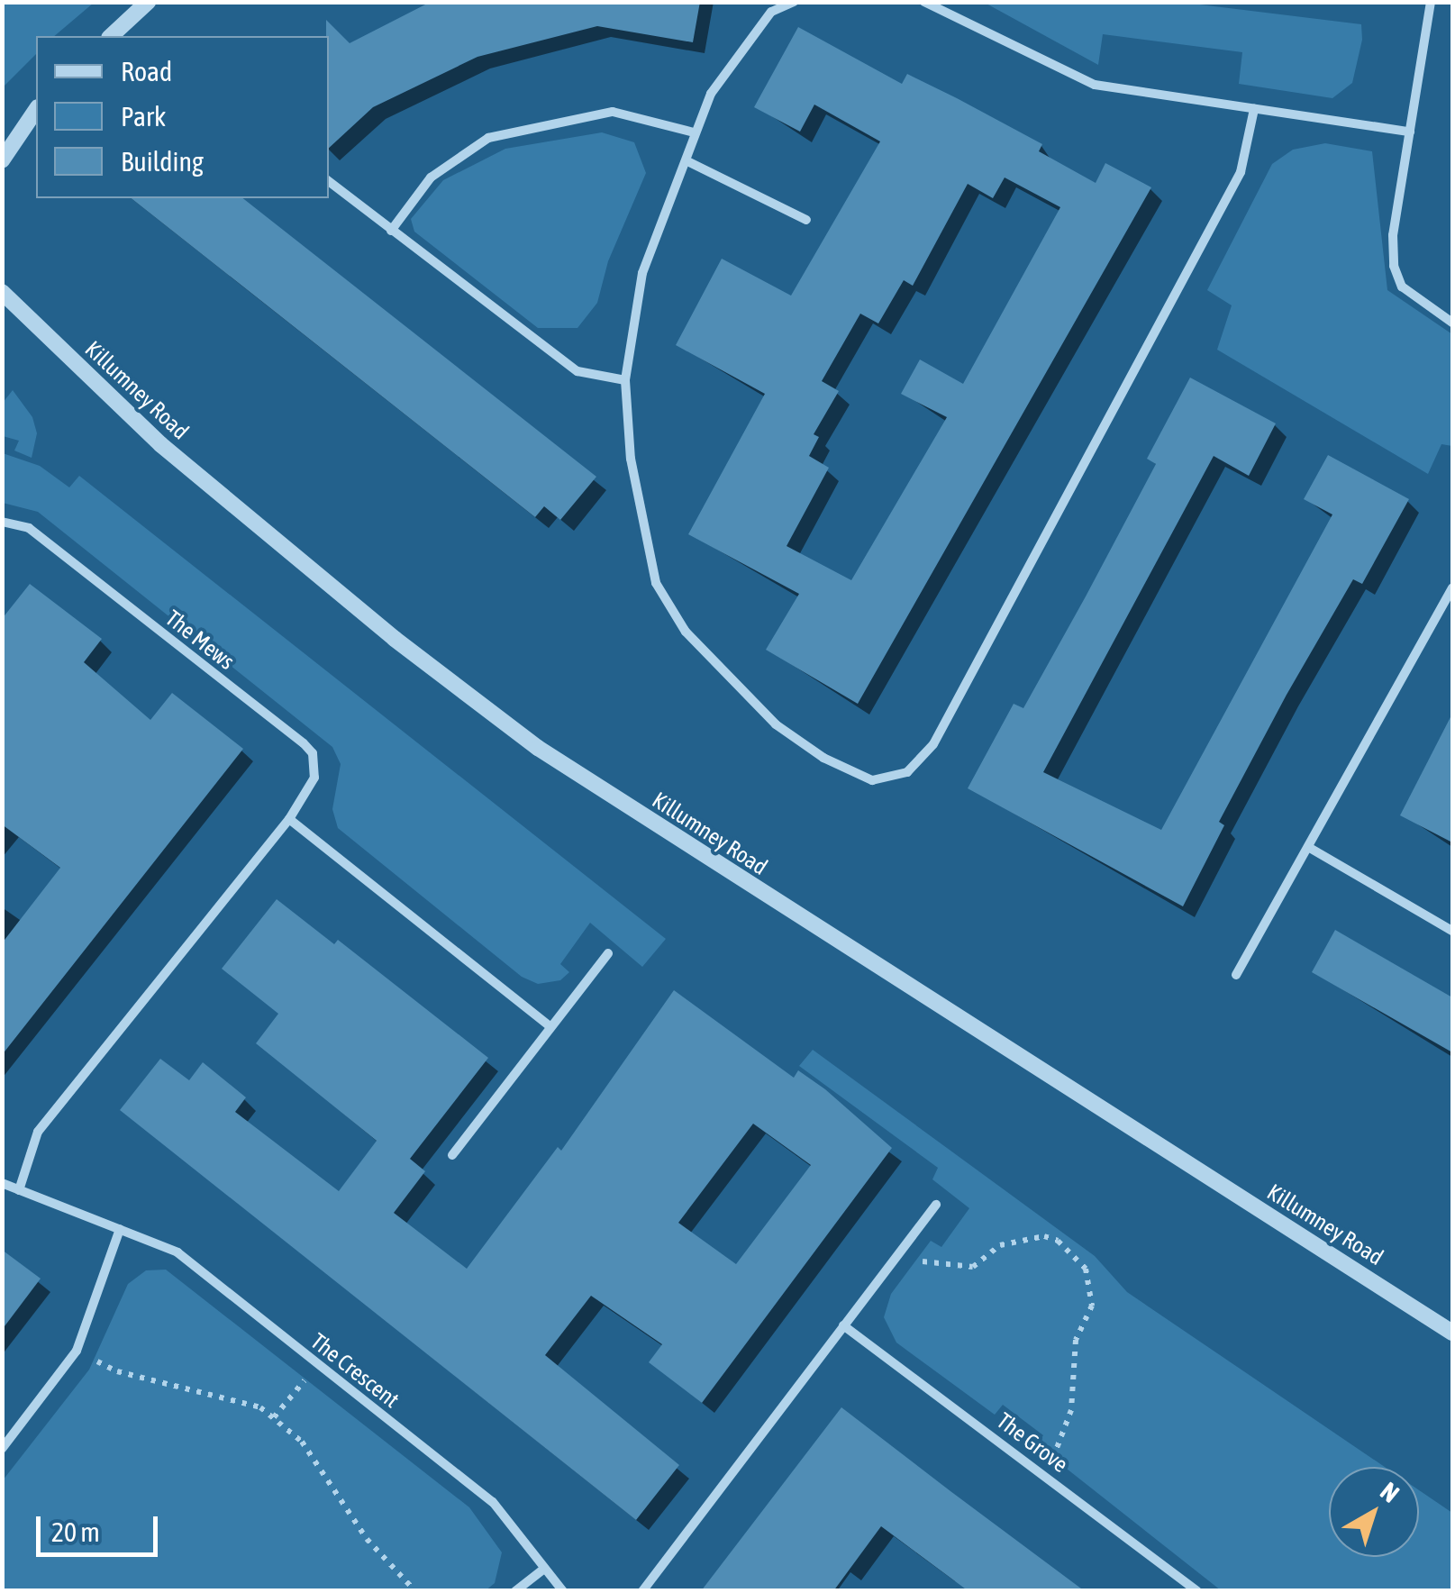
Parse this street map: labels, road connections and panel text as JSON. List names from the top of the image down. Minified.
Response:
{"streets":{"street":["Killumney Road","The Mews","The Crescent","The Grove"]},"crossings":[["The Mews","The Crescent"]],"legend":["Road","Park","Building"],"scale_bar":"20 m","north":"top right"}
